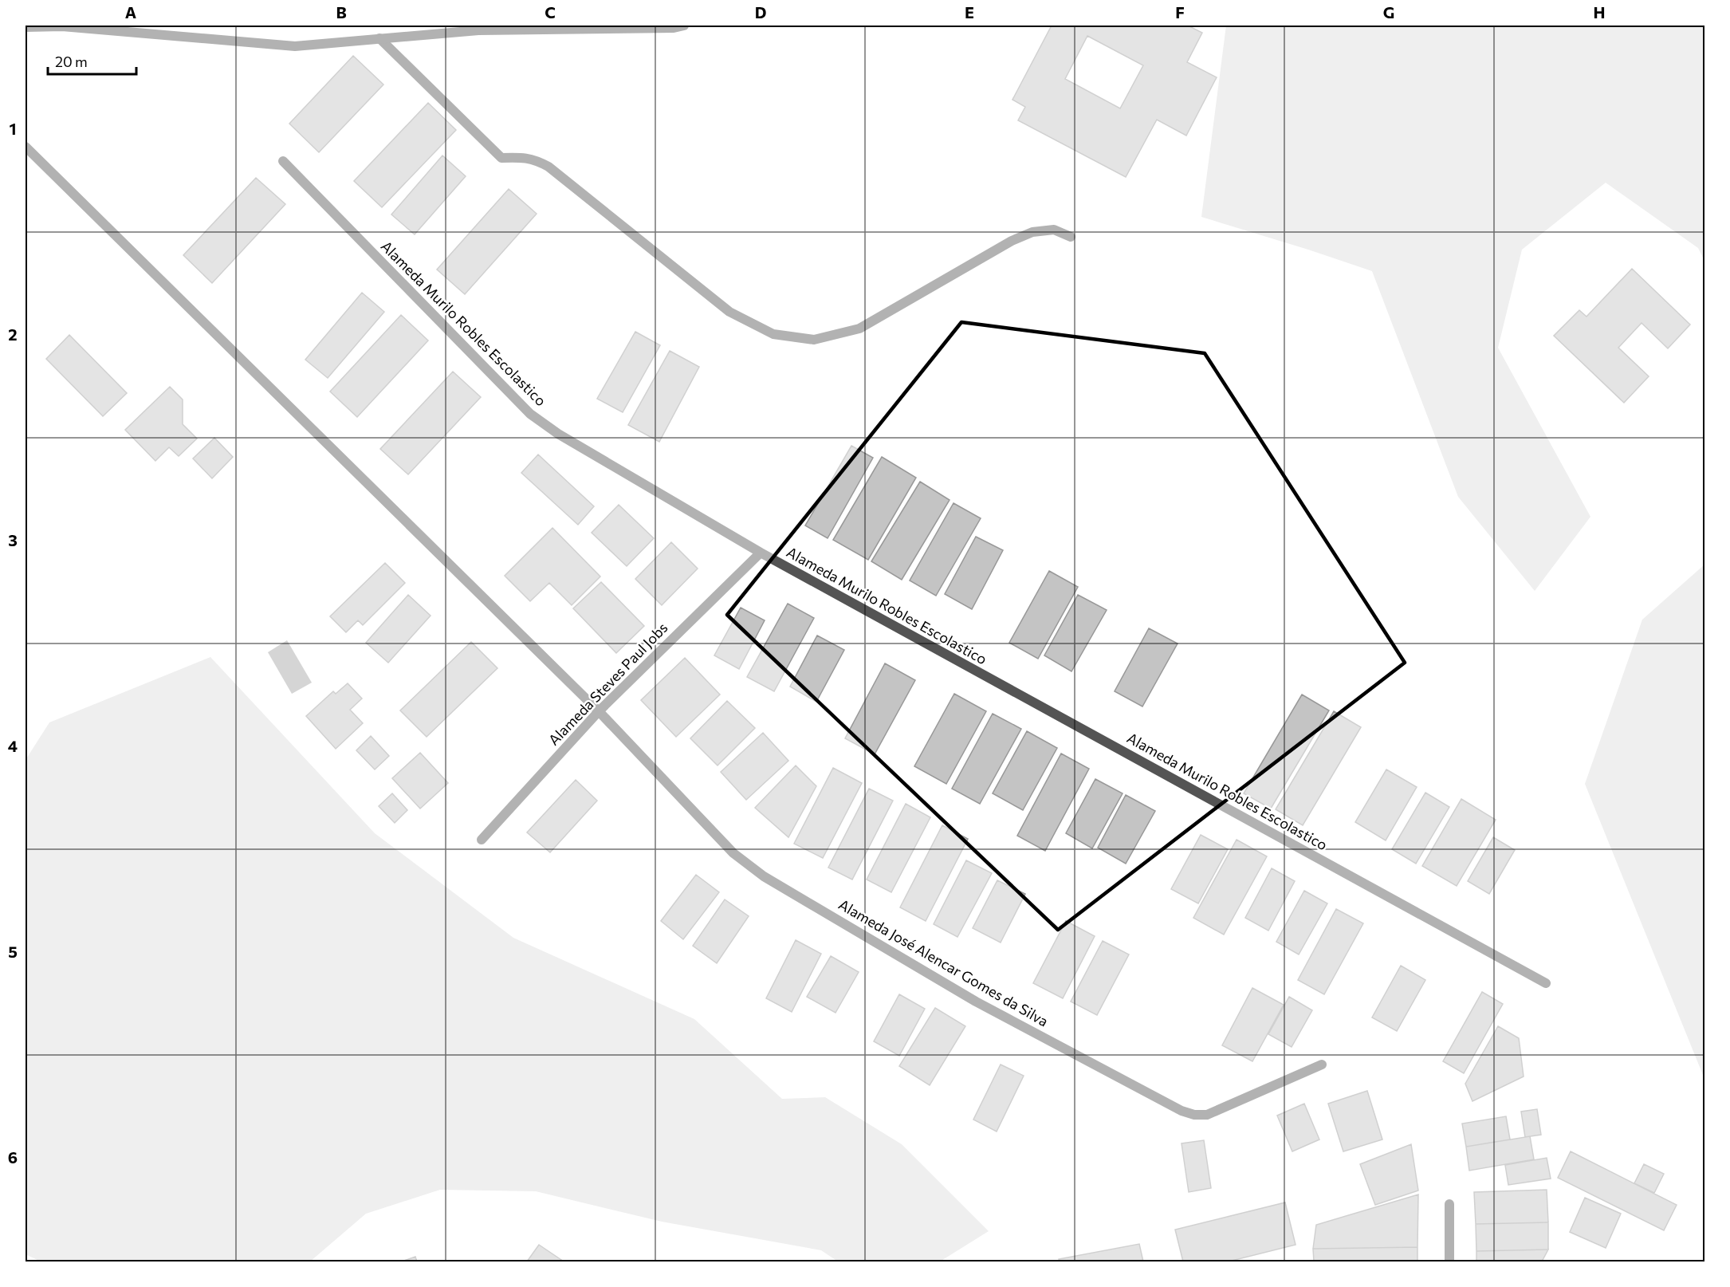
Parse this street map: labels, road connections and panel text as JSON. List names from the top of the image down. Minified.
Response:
{"streets":{"street":["Alameda Murilo Robles Escolastico","Alameda Steves Paul Jobs","Alameda José Alencar Gomes da Silva"]},"crossings":[["Alameda Murilo Robles Escolastico","Alameda Steves Paul Jobs"],["Alameda Steves Paul Jobs","Alameda José Alencar Gomes da Silva"]],"scale_bar":"20 m","grid":{"columns":["A","B","C","D","E","F","G","H"],"rows":["1","2","3","4","5","6"]}}
